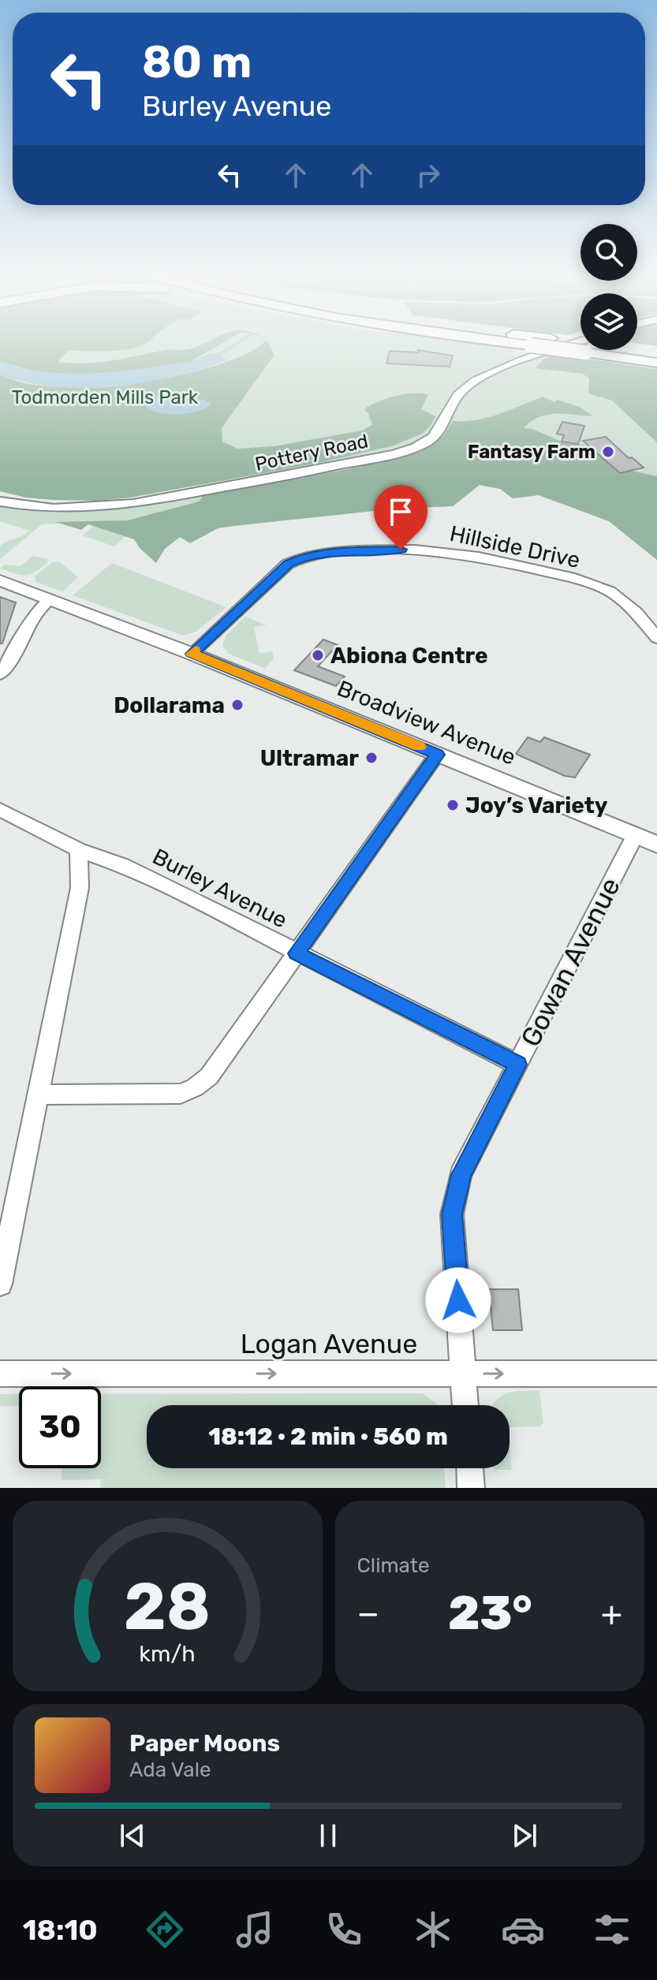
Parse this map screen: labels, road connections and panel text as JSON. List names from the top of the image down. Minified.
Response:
{"streets":{"main road":["Broadview Avenue"],"street":["Pottery Road","Hillside Drive","Burley Avenue","Gowan Avenue","Logan Avenue"]},"crossings":[["Hillside Drive","Broadview Avenue"],["Broadview Avenue","Gowan Avenue"],["Burley Avenue","Gowan Avenue"],["Gowan Avenue","Logan Avenue"]],"one_way":["Logan Avenue"],"parks":["Todmorden Mills Park"],"places":["Fantasy Farm","Abiona Centre","Dollarama","Ultramar","Joy’s Variety"],"page":{"turn":["80 m","Burley Avenue"],"limit":"30","trip":"18:12 · 2 min · 560 m","tile":"Climate","heat":["−","23°","+"],"song":["Paper Moons","Ada Vale"],"tabs":"18:10","gauge":["28","km/h"]}}
